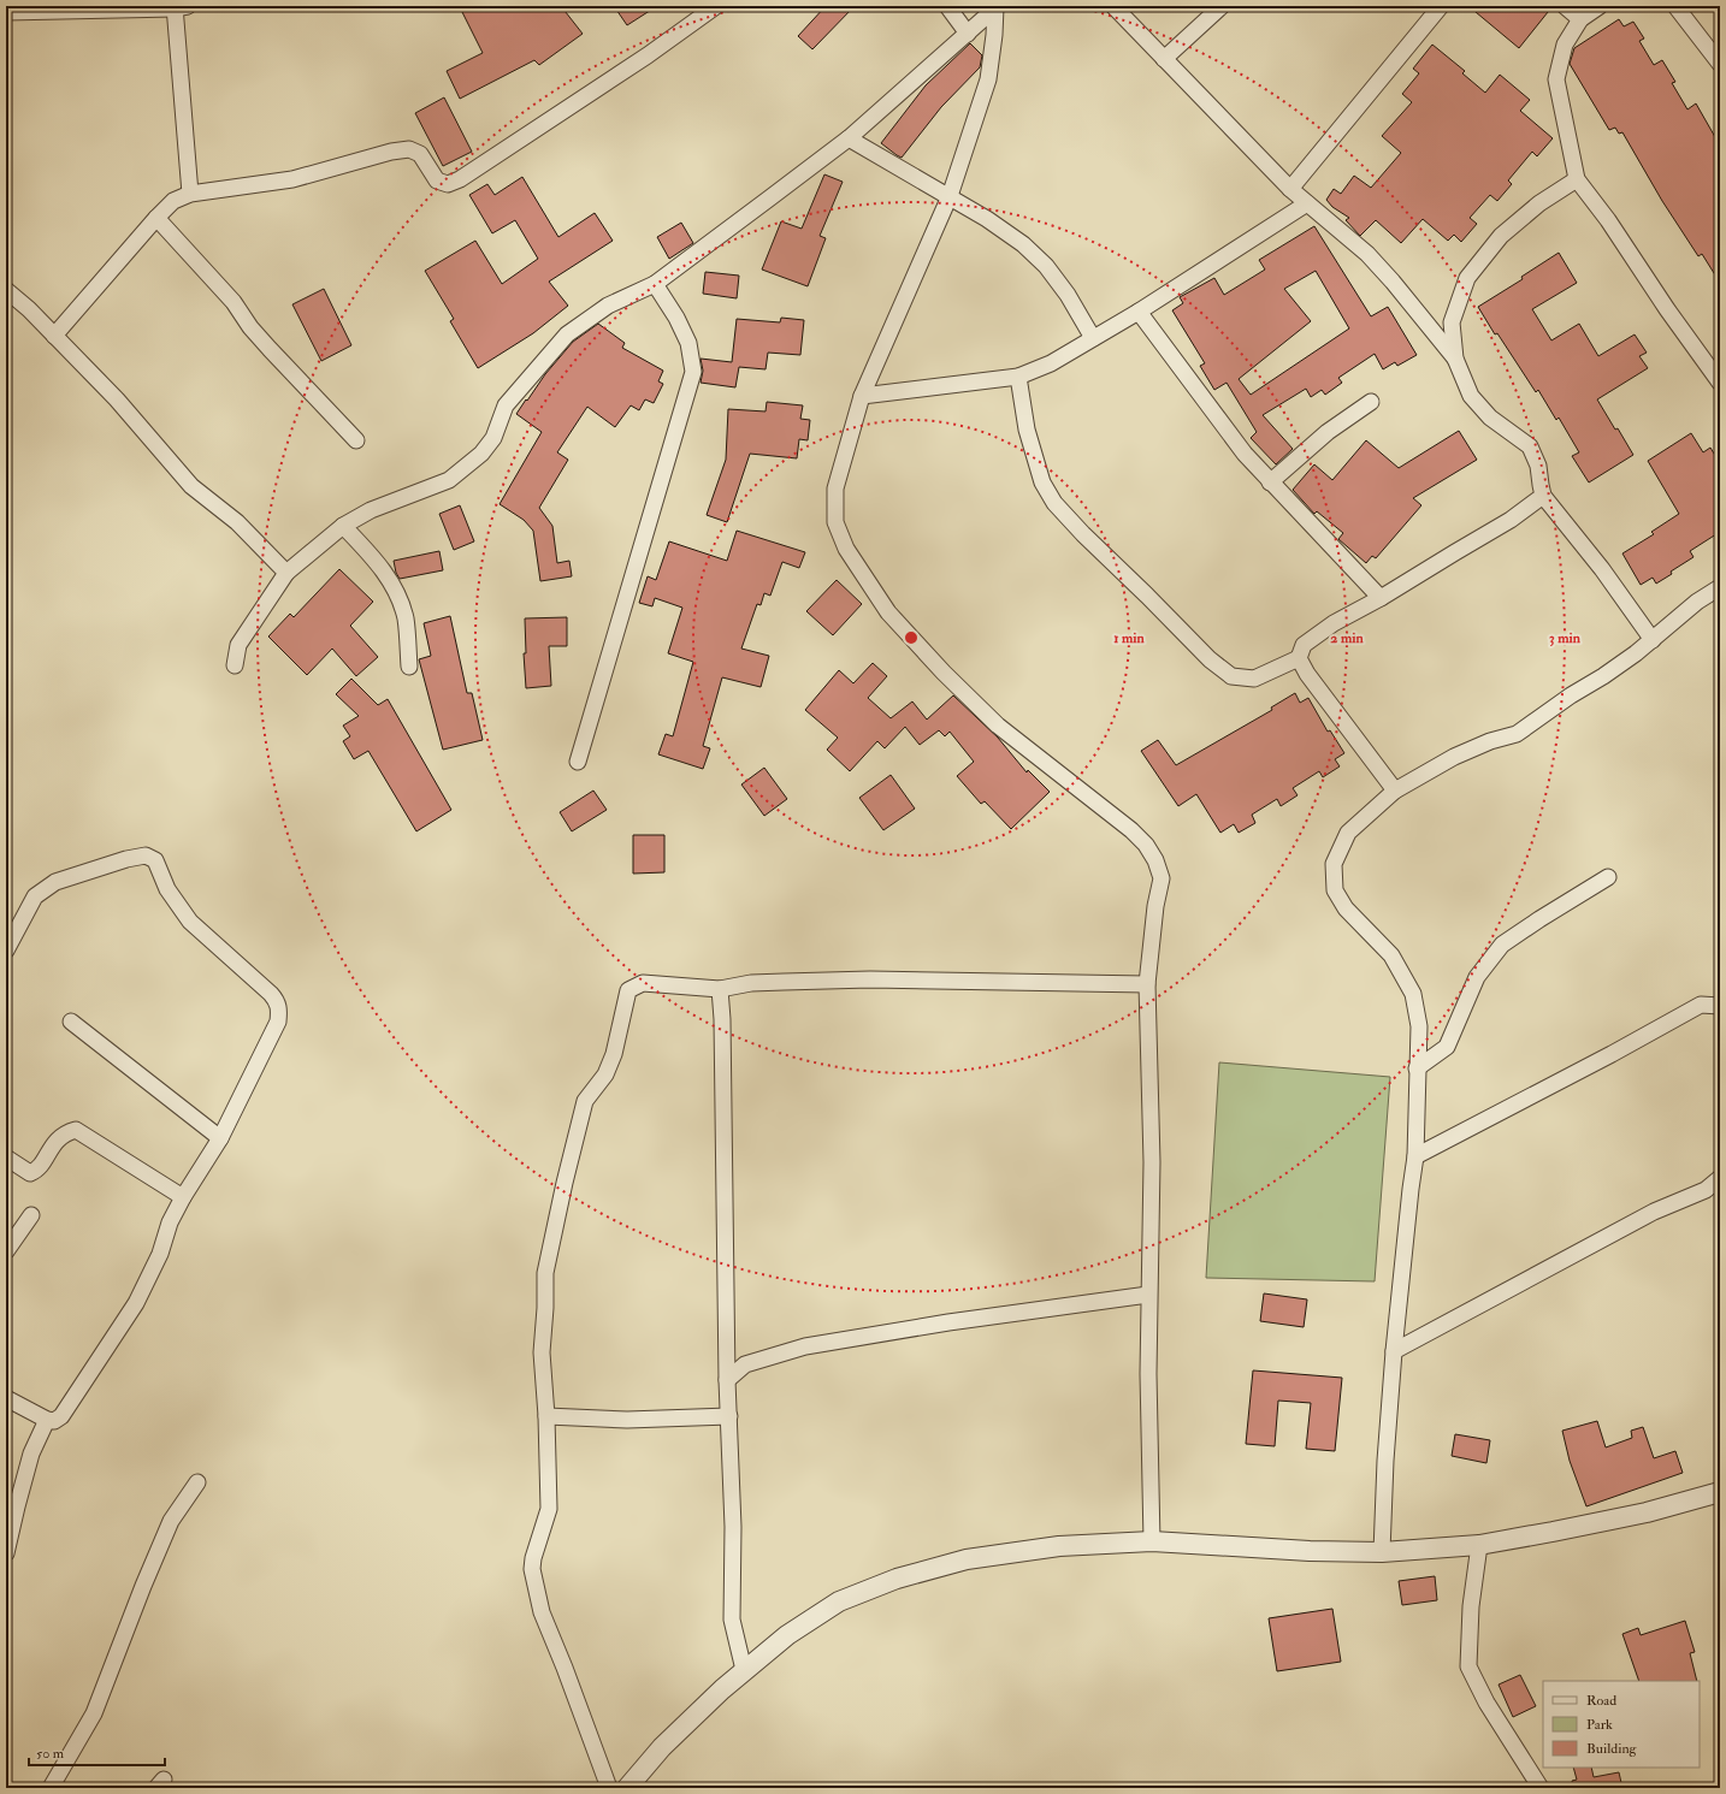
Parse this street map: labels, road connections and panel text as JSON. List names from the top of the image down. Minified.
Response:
{"legend":["Road","Park","Building"],"scale_bar":"50 m","rings":["1 min","2 min","3 min"]}
